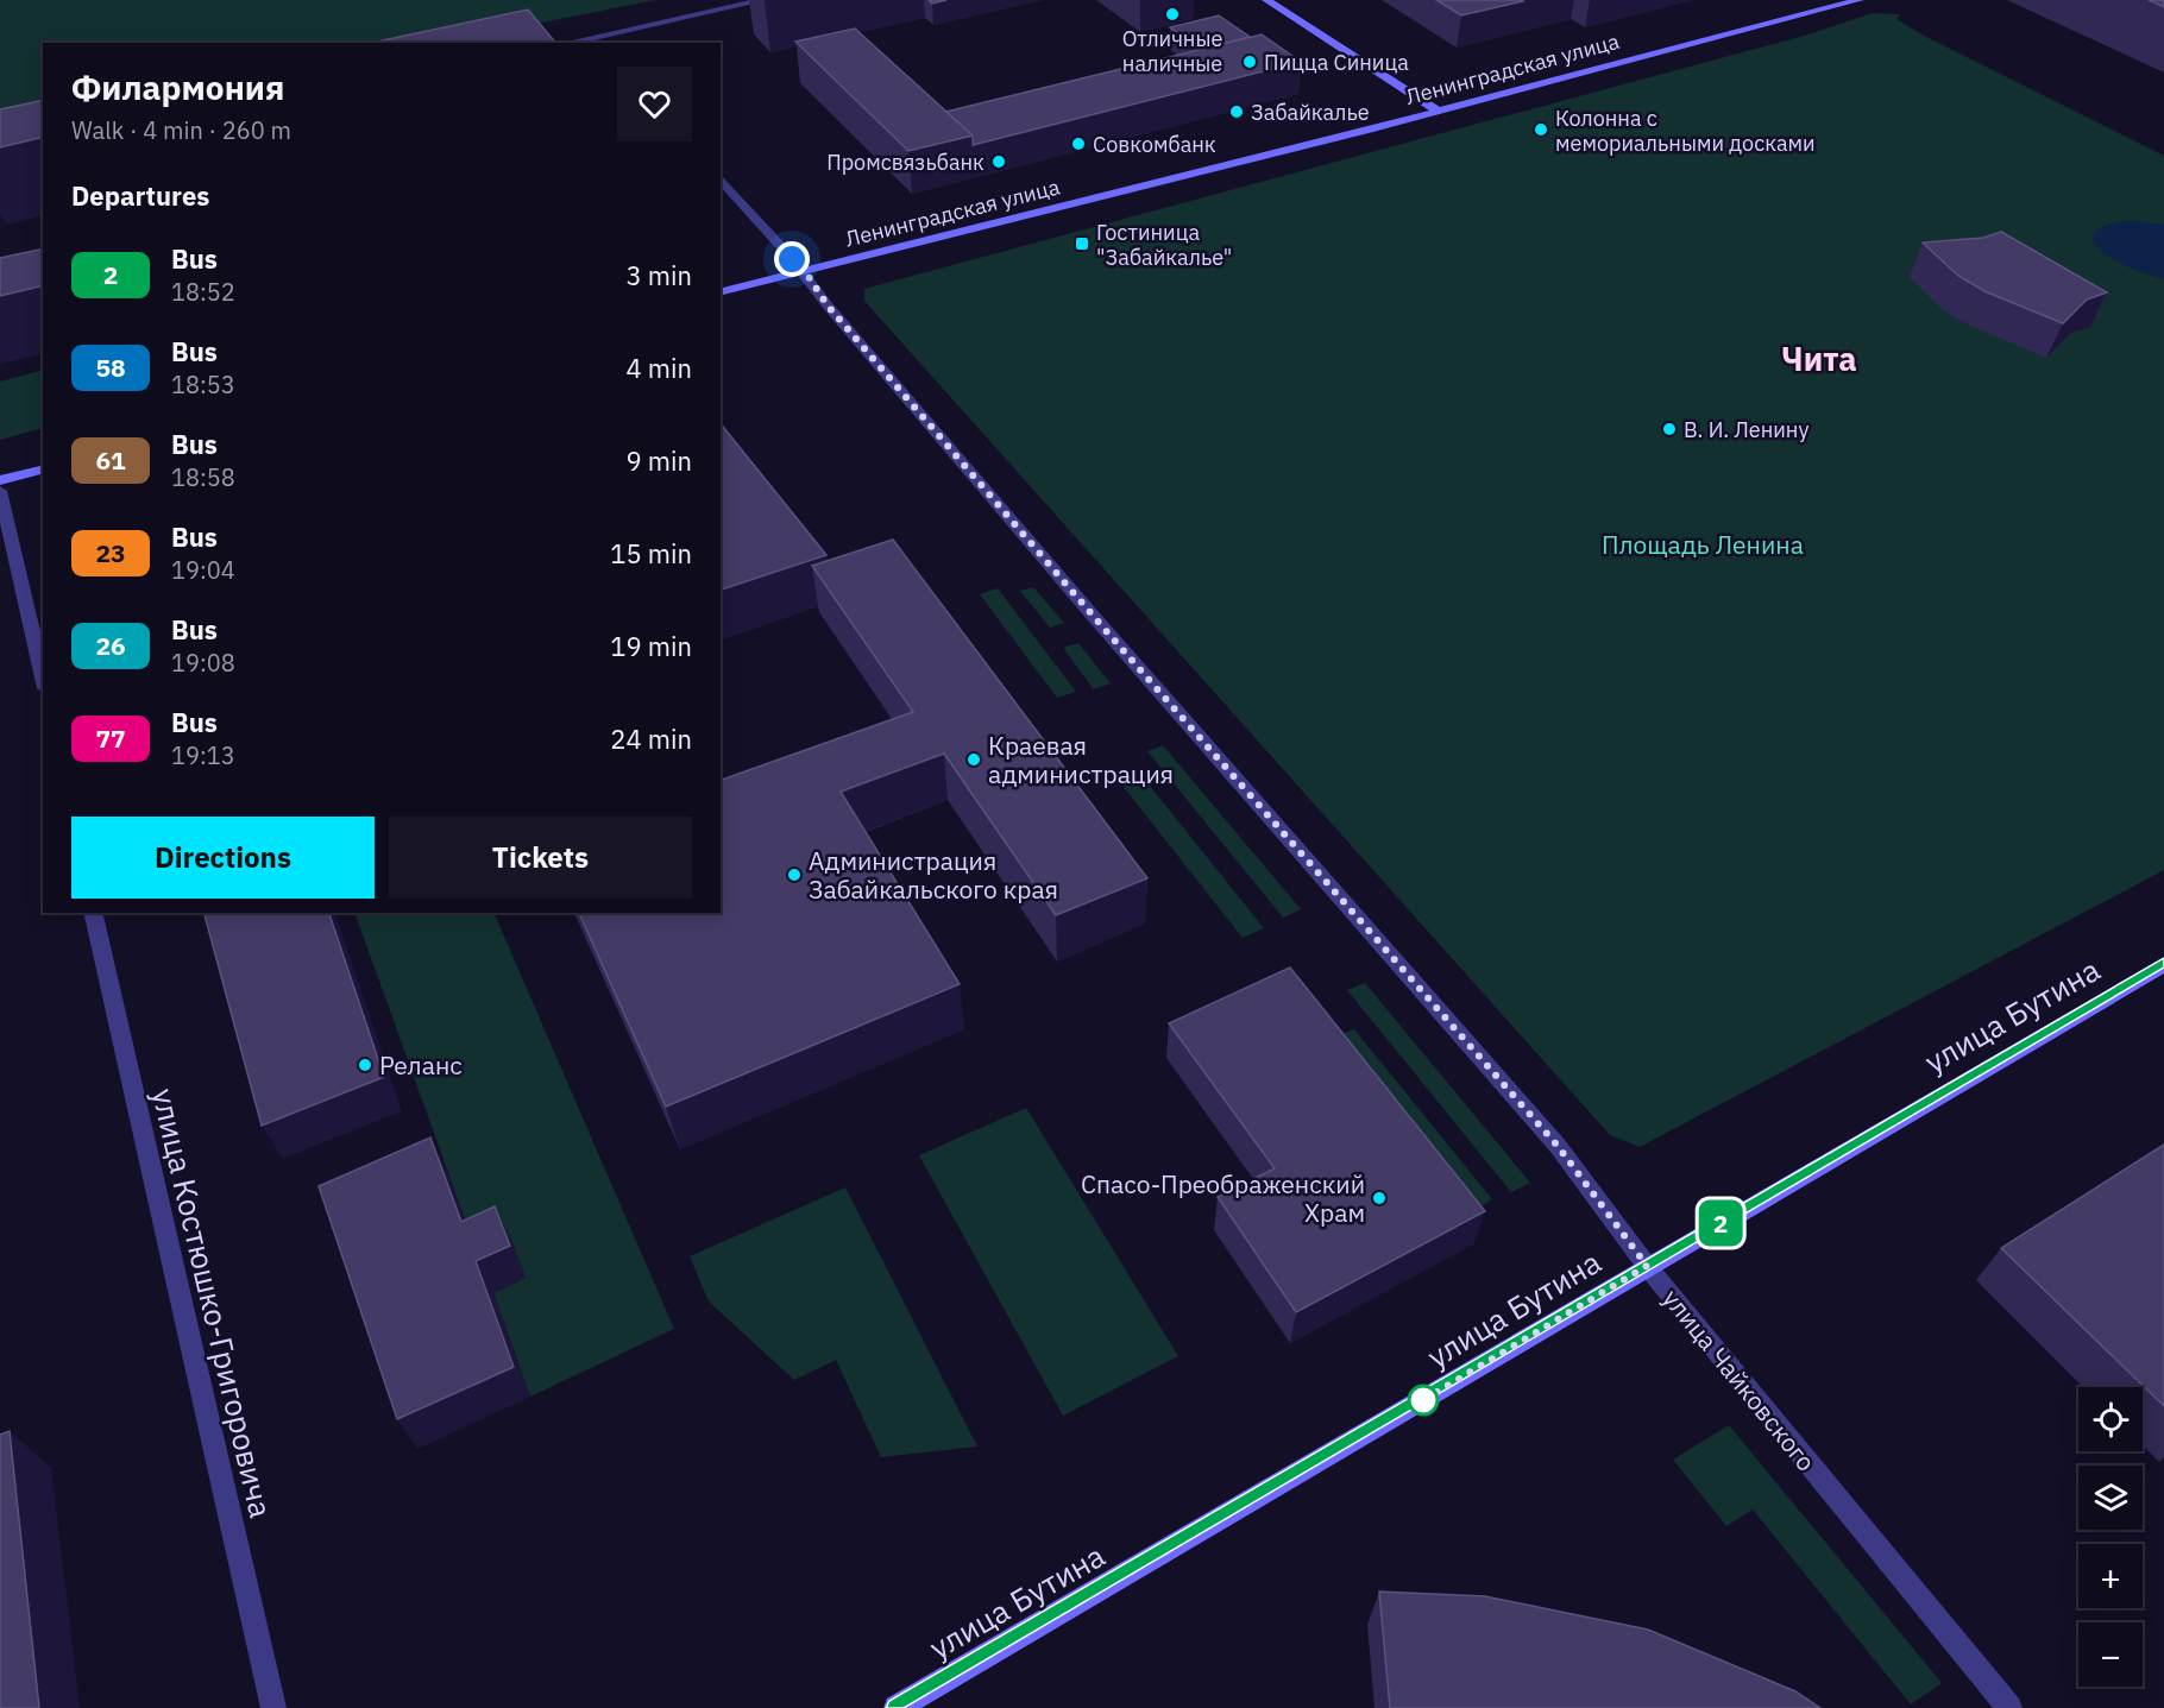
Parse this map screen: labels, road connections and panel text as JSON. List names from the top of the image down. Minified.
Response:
{"streets":{"main road":["Ленинградская улица","улица Бутина"],"street":["улица Костюшко-Григоровича","улица Чайковского"]},"crossings":[["Ленинградская улица","улица Чайковского"],["улица Бутина","улица Чайковского"]],"districts":["Чита"],"parks":["Площадь Ленина"],"places":{"other":["Отличные наличные","Пицца Синица","Забайкалье","Колонна с мемориальными досками","Совкомбанк","Промсвязьбанк","В. И. Ленину","Краевая администрация","Администрация Забайкальского края","Реланс","Спасо-Преображенский Храм"],"transit":["Гостиница \"Забайкалье\""]},"lines":["bus line 2"],"page":{"on_map":"2","heading":[["Филармония","Walk · 4 min · 260 m"],"Departures"],"list":[{"mark":"2","name":"Bus","note":"18:52","value":"3 min"},{"mark":"58","name":"Bus","note":"18:53","value":"4 min"},{"mark":"61","name":"Bus","note":"18:58","value":"9 min"},{"mark":"23","name":"Bus","note":"19:04","value":"15 min"},{"mark":"26","name":"Bus","note":"19:08","value":"19 min"},{"mark":"77","name":"Bus","note":"19:13","value":"24 min"}],"buttons":["Directions","Tickets"],"map_buttons":["+","−"]}}
